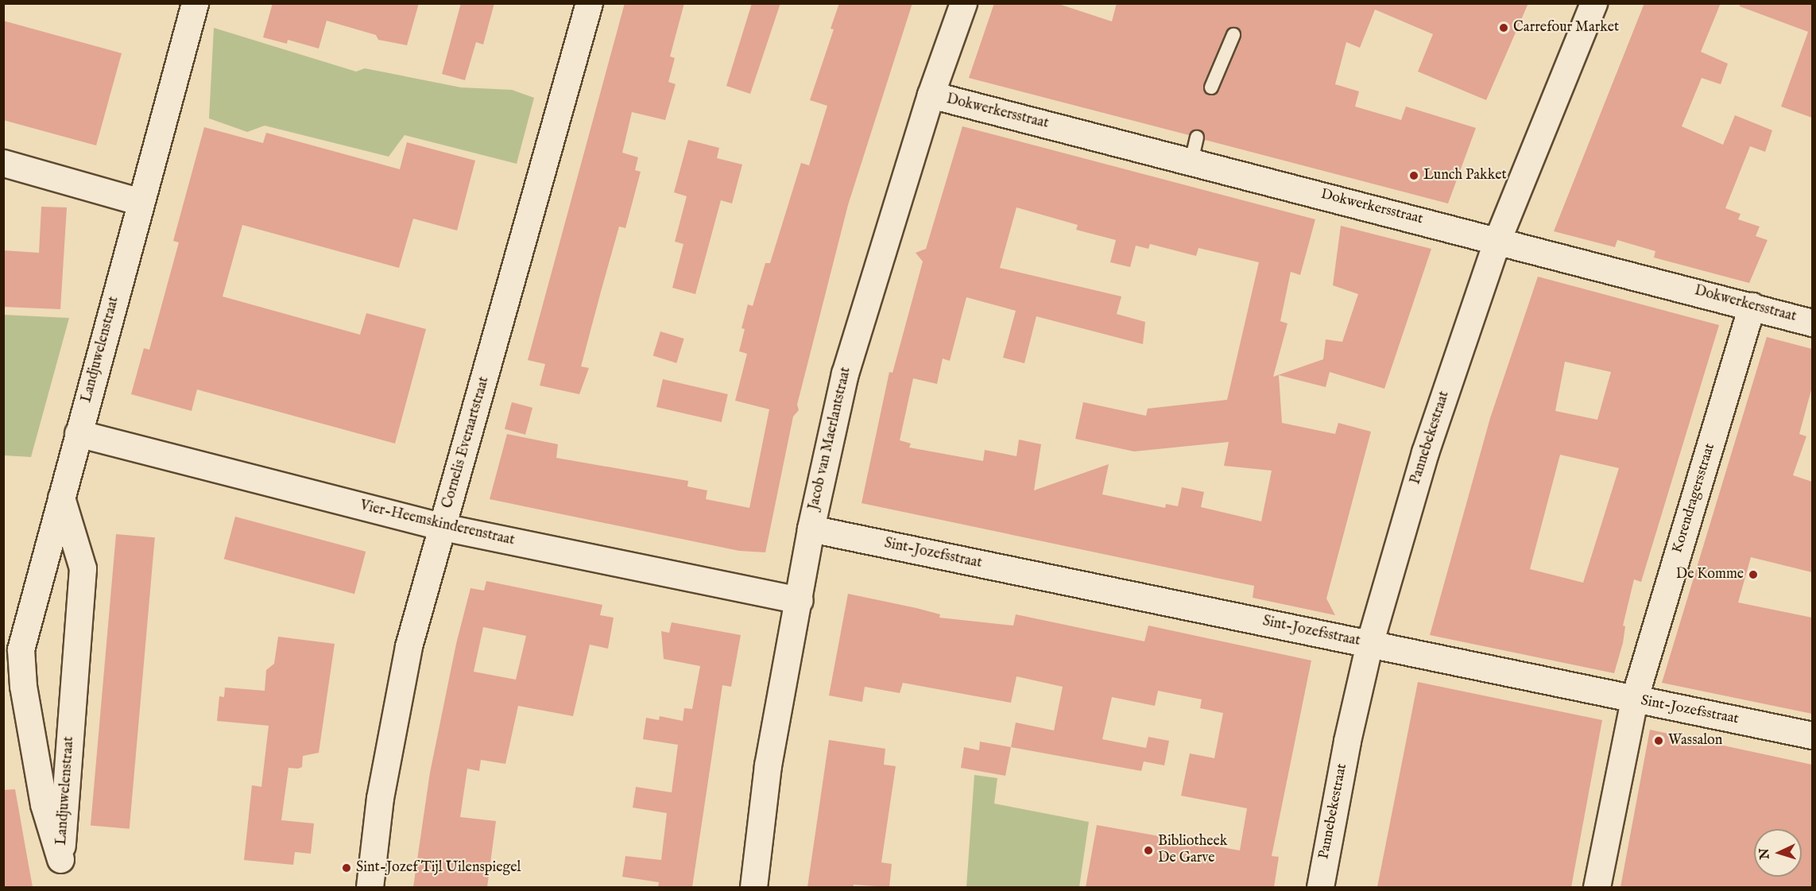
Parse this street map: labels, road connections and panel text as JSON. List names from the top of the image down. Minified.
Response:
{"streets":{"street":["Dokwerkersstraat","Landjuwelenstraat","Pannebekestraat","Jacob van Maerlantstraat","Cornelis Everaartstraat","Korendragersstraat","Vier-Heemskinderenstraat","Sint-Jozefsstraat"]},"crossings":[["Dokwerkersstraat","Pannebekestraat"],["Dokwerkersstraat","Jacob van Maerlantstraat"],["Dokwerkersstraat","Korendragersstraat"],["Landjuwelenstraat","Vier-Heemskinderenstraat"],["Pannebekestraat","Sint-Jozefsstraat"],["Jacob van Maerlantstraat","Vier-Heemskinderenstraat"],["Jacob van Maerlantstraat","Sint-Jozefsstraat"],["Cornelis Everaartstraat","Vier-Heemskinderenstraat"],["Korendragersstraat","Sint-Jozefsstraat"]],"places":["Carrefour Market","Lunch Pakket","De Komme","Wassalon","Bibliotheek De Garve","Sint-Jozef Tijl Uilenspiegel"],"north":"left"}
